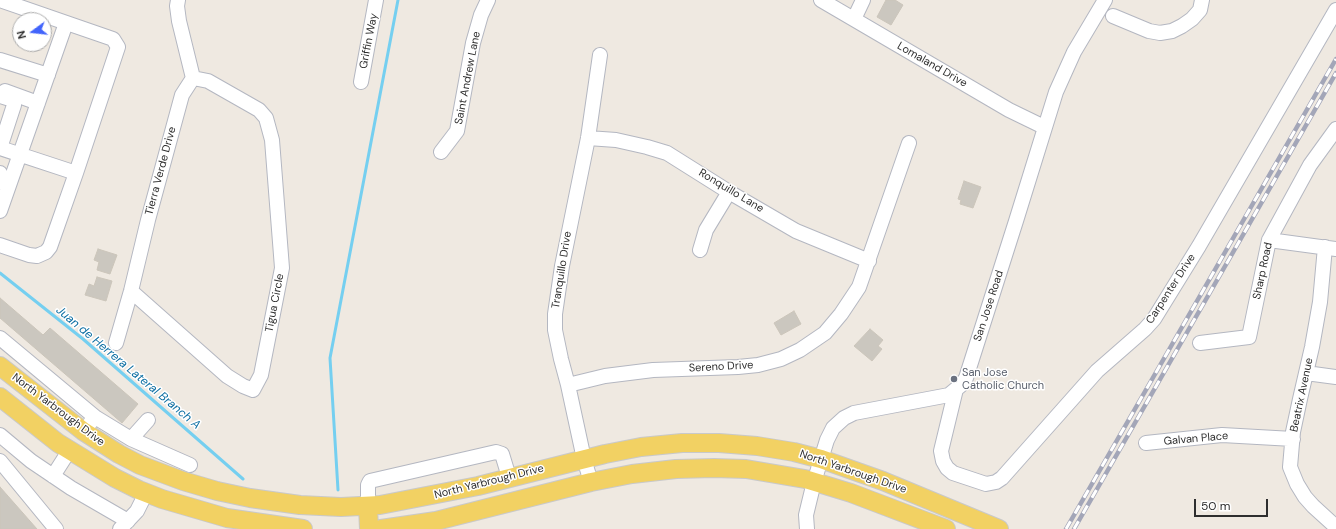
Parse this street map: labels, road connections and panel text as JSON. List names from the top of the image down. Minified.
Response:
{"streets":{"main road":["North Yarbrough Drive"],"street":["Griffin Way","Lomaland Drive","Saint Andrew Lane","Tierra Verde Drive","Ronquillo Lane","Tranquillo Drive","Sharp Road","Carpenter Drive","Tigua Circle","San Jose Road","Sereno Drive","Beatrix Avenue","Galvan Place"]},"crossings":[["Lomaland Drive","San Jose Road"],["Tierra Verde Drive","Tigua Circle"],["Ronquillo Lane","Tranquillo Drive"],["Ronquillo Lane","Sereno Drive"],["Tranquillo Drive","Sereno Drive"],["Tranquillo Drive","North Yarbrough Drive"],["Carpenter Drive","San Jose Road"],["San Jose Road","North Yarbrough Drive"],["Beatrix Avenue","Galvan Place"]],"water":["Juan de Herrera Lateral Branch A"],"places":["San Jose Catholic Church"],"scale_bar":"50 m","north":"left"}
